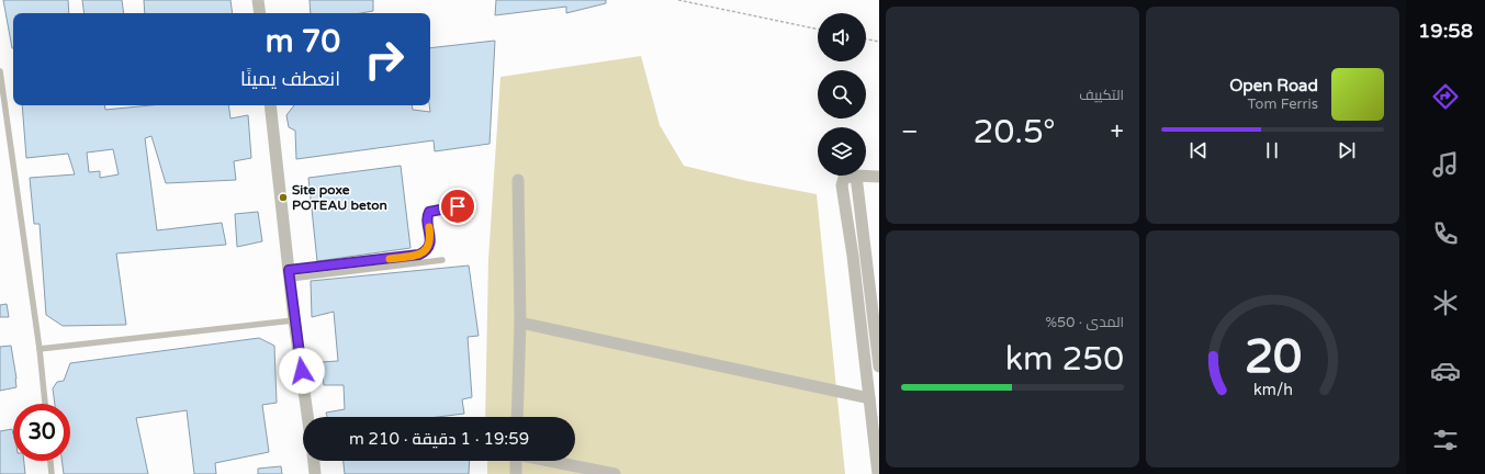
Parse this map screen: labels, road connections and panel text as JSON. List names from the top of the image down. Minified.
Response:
{"places":["Site poxe POTEAU beton"],"page":{"tabs":"19:58","tile":["التكييف",["المدى · 50%","250 km"]],"turn":["70 m","انعطف يمينًا"],"song":["Open Road","Tom Ferris"],"heat":["−","20.5°","+"],"limit":"30","trip":"19:59 · 1 دقيقة · 210 m","gauge":["20","km/h"]}}
